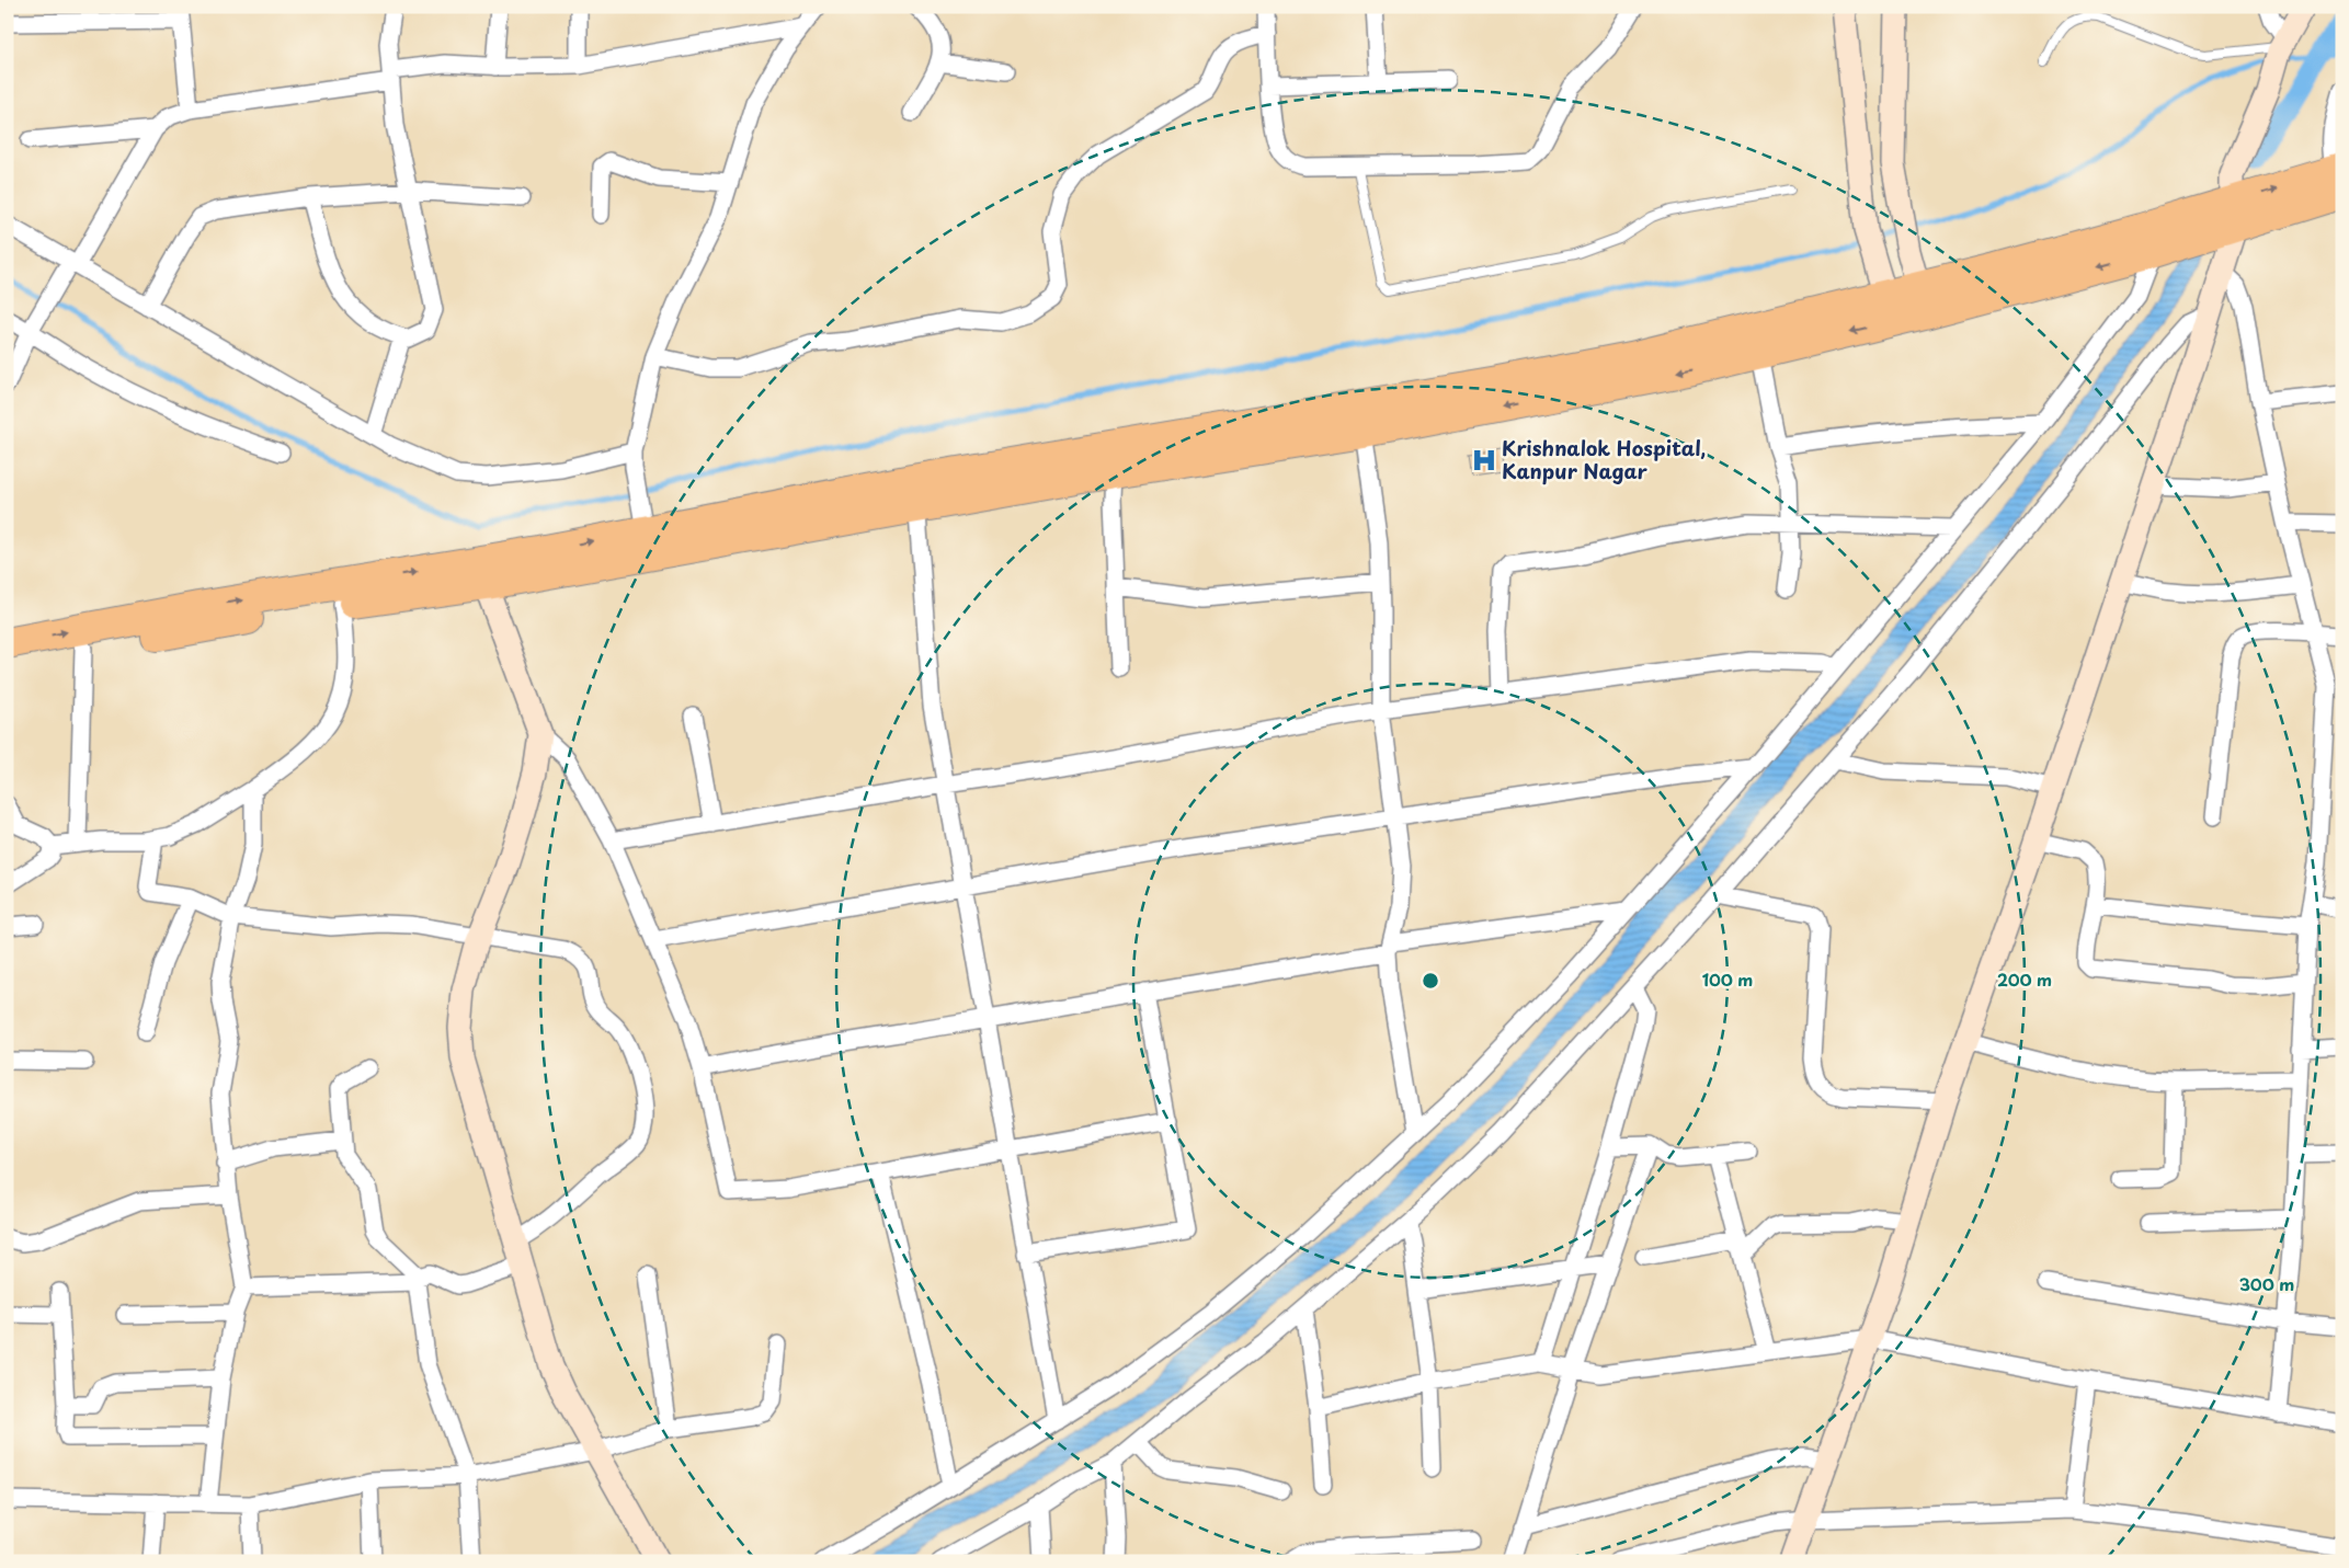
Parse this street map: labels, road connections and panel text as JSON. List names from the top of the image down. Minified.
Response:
{"places":{"hospital":["Krishnalok Hospital, Kanpur Nagar"]},"rings":["100 m","200 m","300 m"]}
